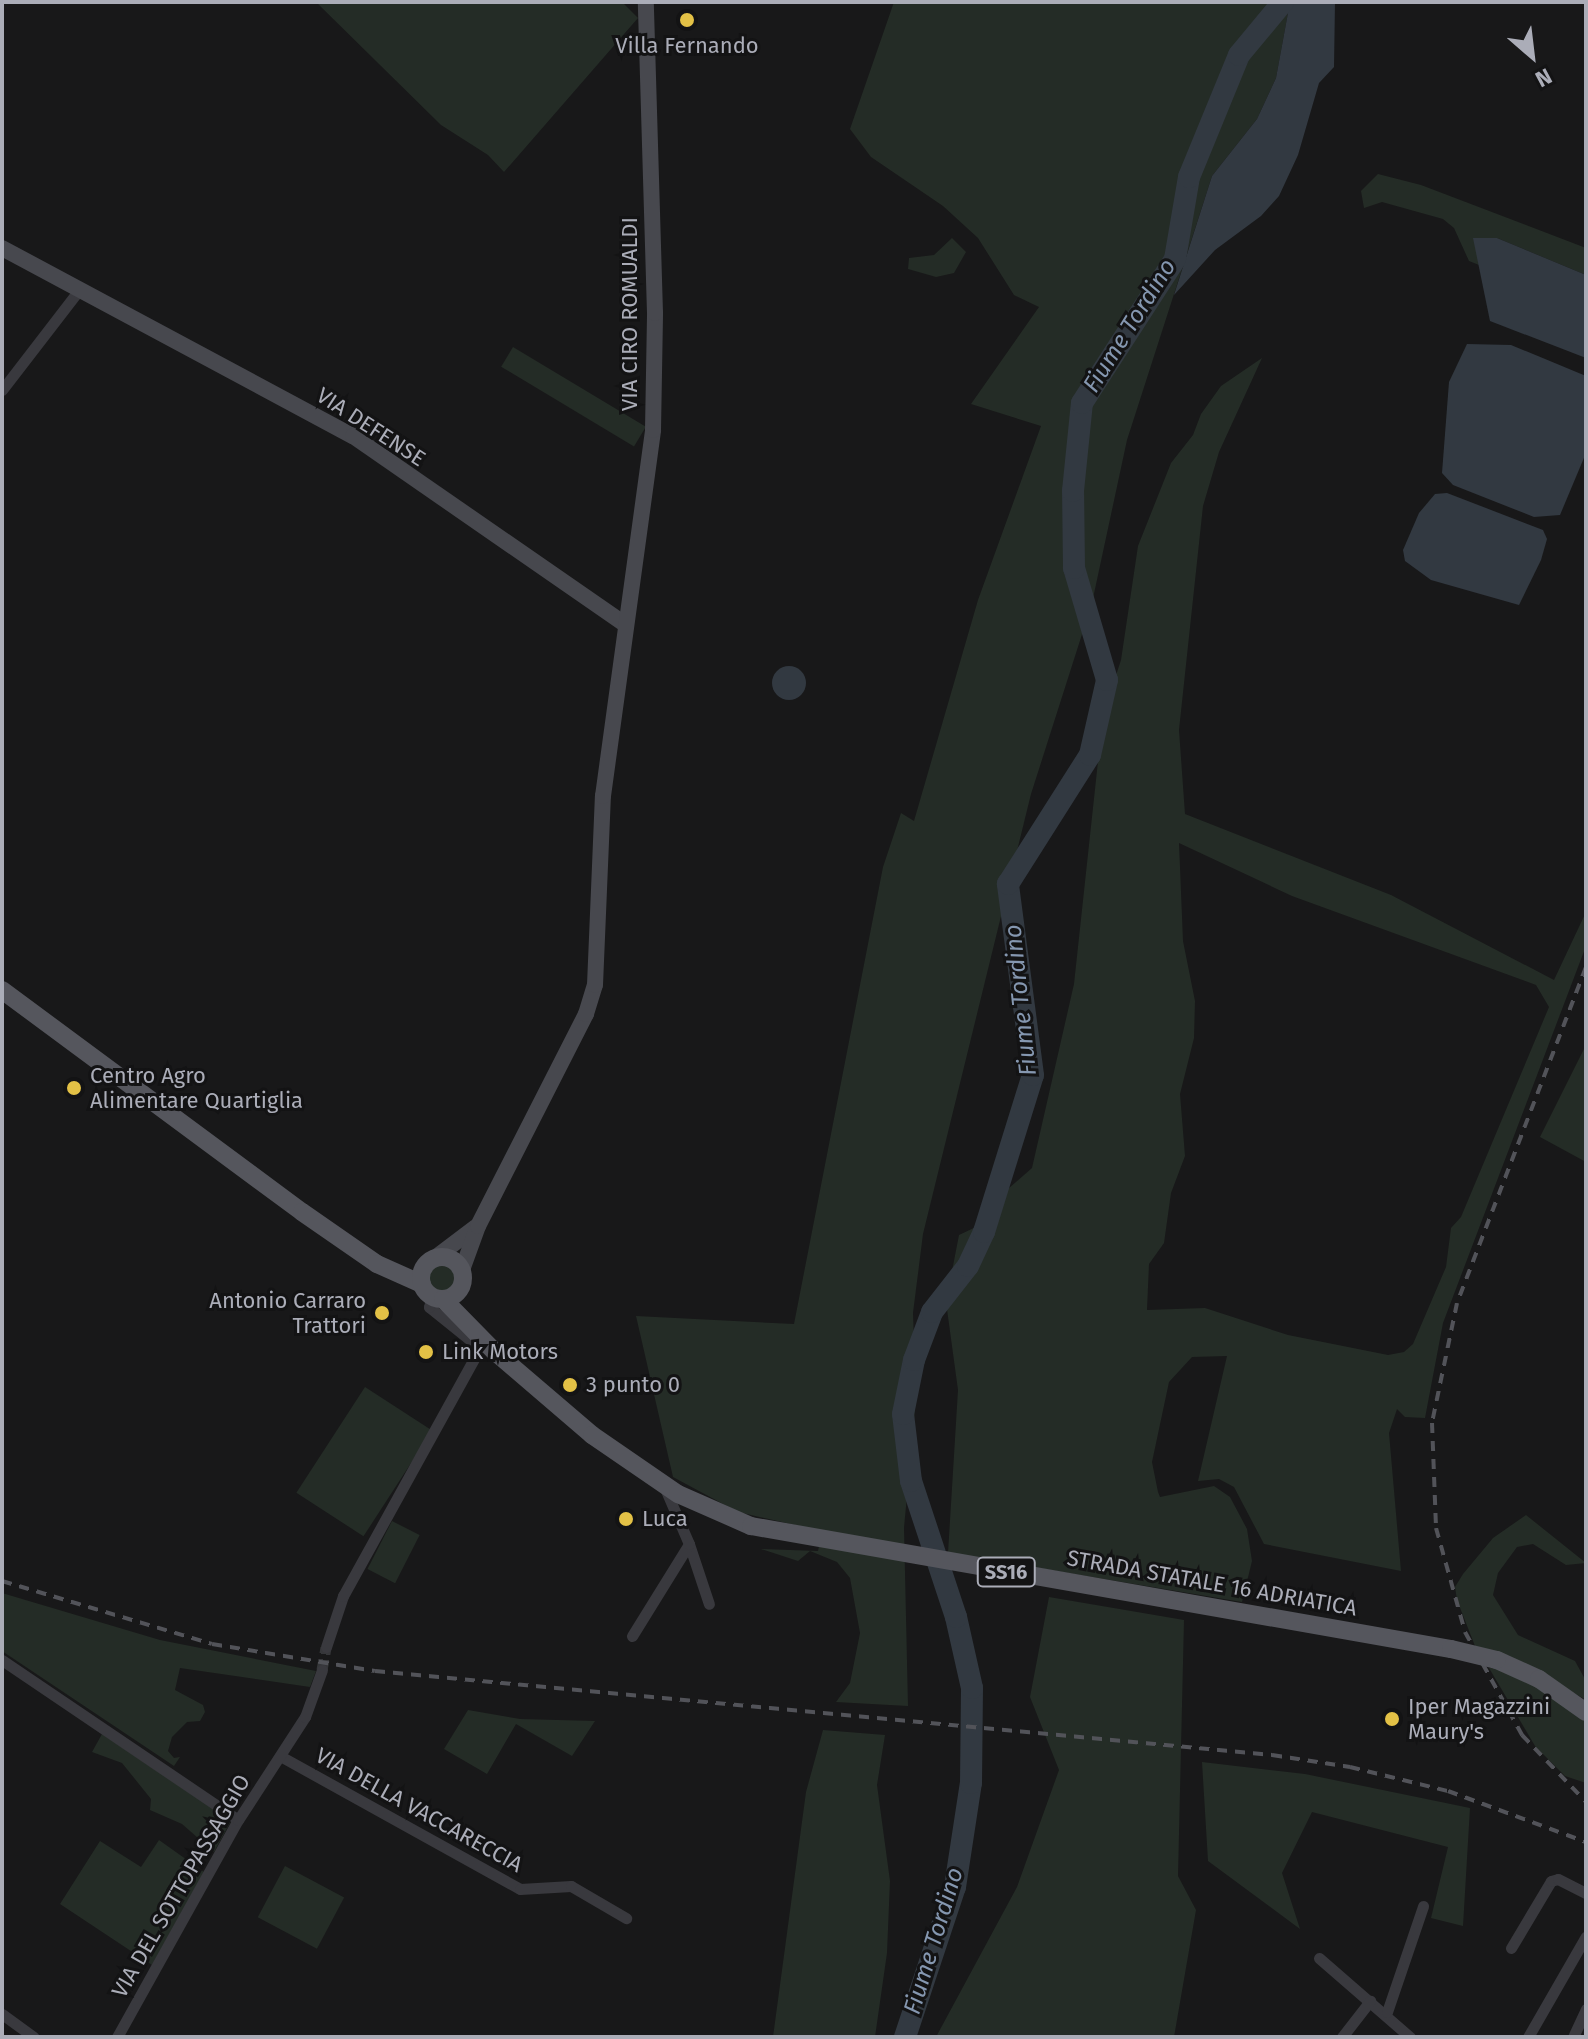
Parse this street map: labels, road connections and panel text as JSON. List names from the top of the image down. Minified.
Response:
{"streets":{"main road":["VIA CIRO ROMUALDI","VIA DEFENSE","SS16","STRADA STATALE 16 ADRIATICA"],"street":["VIA DELLA VACCARECCIA","VIA DEL SOTTOPASSAGGIO"]},"crossings":[["VIA CIRO ROMUALDI","VIA DEFENSE"],["SS16","STRADA STATALE 16 ADRIATICA"],["VIA DELLA VACCARECCIA","VIA DEL SOTTOPASSAGGIO"]],"water":["Fiume Tordino"],"places":["Villa Fernando","Centro Agro Alimentare Quartiglia","Antonio Carraro Trattori","Link Motors","3 punto 0","Luca","Iper Magazzini Maury's"],"north":"bottom right"}
